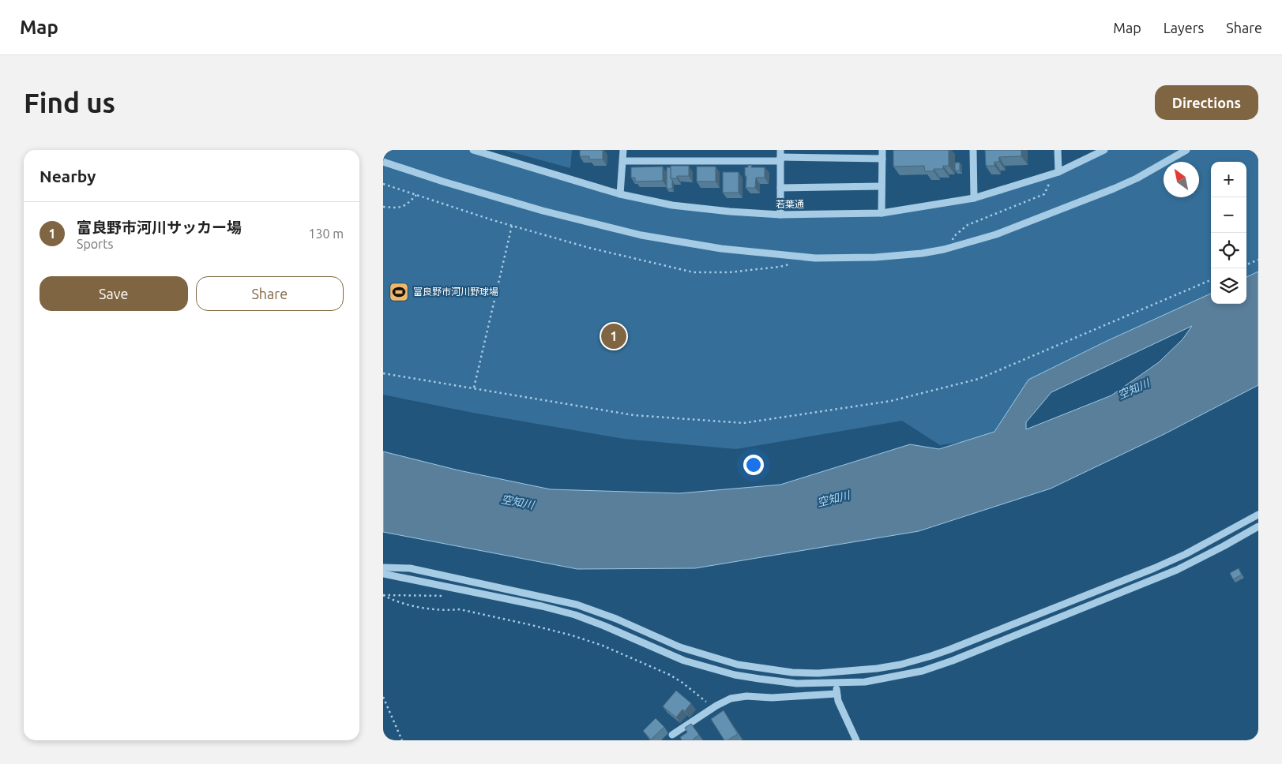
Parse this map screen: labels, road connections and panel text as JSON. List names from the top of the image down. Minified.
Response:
{"streets":{"street":["若葉通"]},"water":["空知川"],"places":{"sports":["富良野市河川野球場"]},"north":"top left","page":{"header":"Map","nav":["Map","Layers","Share"],"buttons":["Directions",["Save","Share"]],"title":"Find us","heading":"Nearby","map_buttons":["+","−"],"list":[{"mark":"1","name":"富良野市河川サッカー場","note":"Sports","value":"130 m"}],"pins":"1"}}
